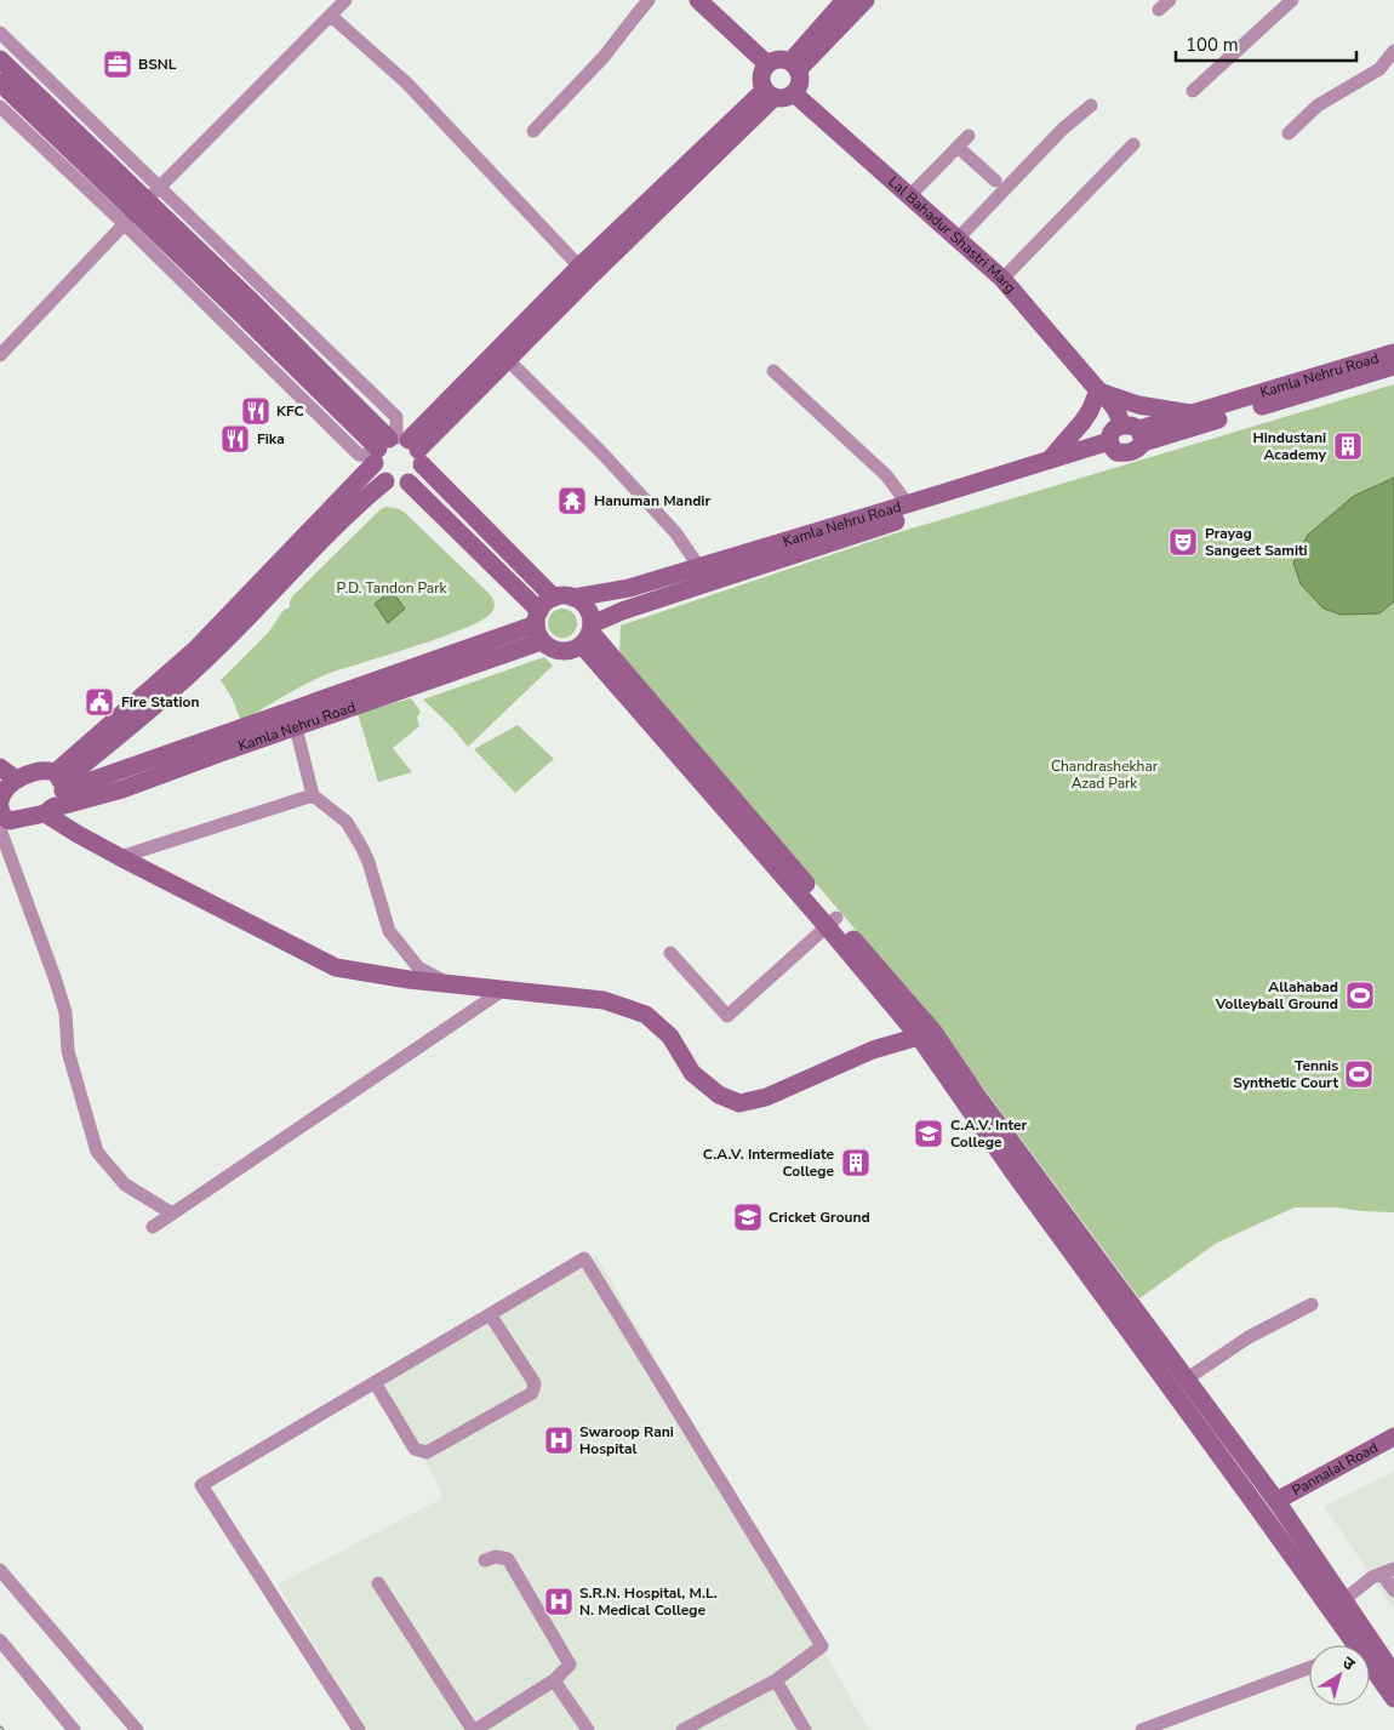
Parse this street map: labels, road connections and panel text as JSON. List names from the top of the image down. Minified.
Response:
{"streets":{"main road":["Lal Bahadur Shastri Marg","Kamla Nehru Road","Pannalal Road"]},"parks":["P.D. Tandon Park","Chandrashekhar Azad Park"],"places":{"office":["BSNL"],"restaurant":["KFC","Fika"],"building":["Hindustani Academy","C.A.V. Intermediate College"],"temple":["Hanuman Mandir"],"theatre":["Prayag Sangeet Samiti"],"public building":["Fire Station"],"sports":["Allahabad Volleyball Ground","Tennis Synthetic Court"],"school or university":["C.A.V. Inter College","Cricket Ground"],"hospital":["Swaroop Rani Hospital","S.R.N. Hospital, M.L. N. Medical College"]},"scale_bar":"100 m","north":"top right"}
